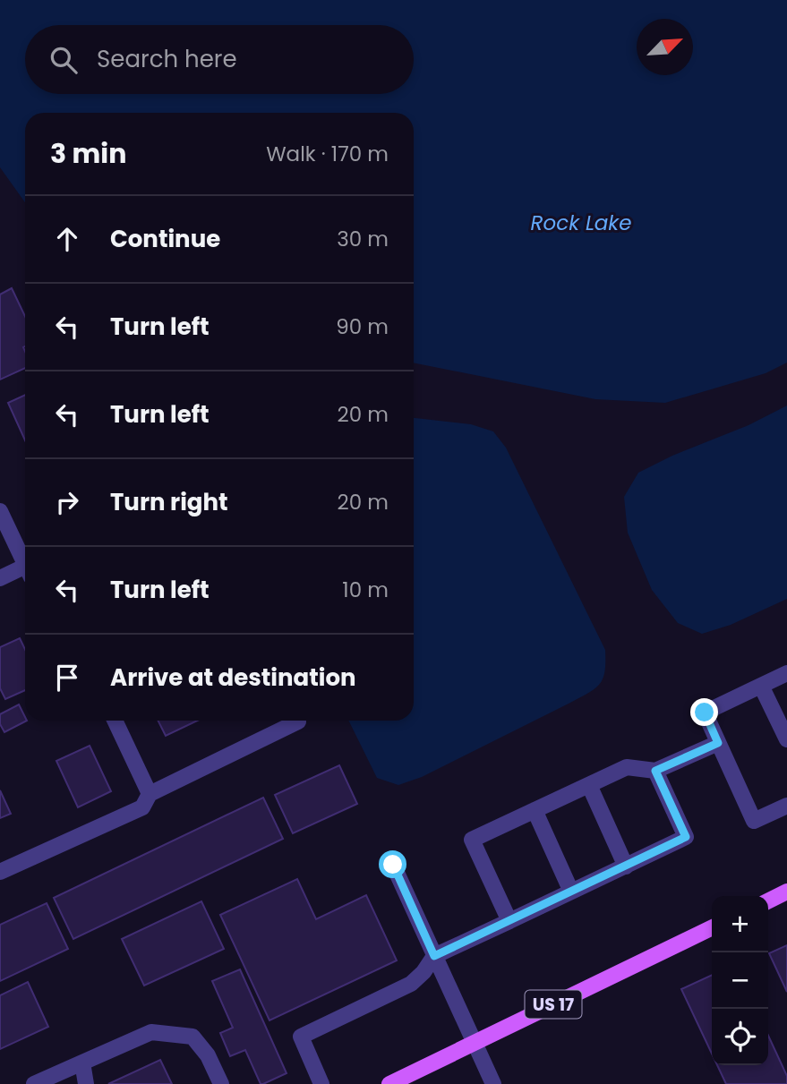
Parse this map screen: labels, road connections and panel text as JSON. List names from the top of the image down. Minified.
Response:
{"streets":{"main road":["US 17"]},"water":["Rock Lake"],"north":"top right","page":{"search":"Search here","heading":["3 min","Walk · 170 m"],"list":[["Continue","30 m"],["Turn left","90 m"],["Turn left","20 m"],["Turn right","20 m"],["Turn left","10 m"],"Arrive at destination"],"map_buttons":["+","−"]}}
